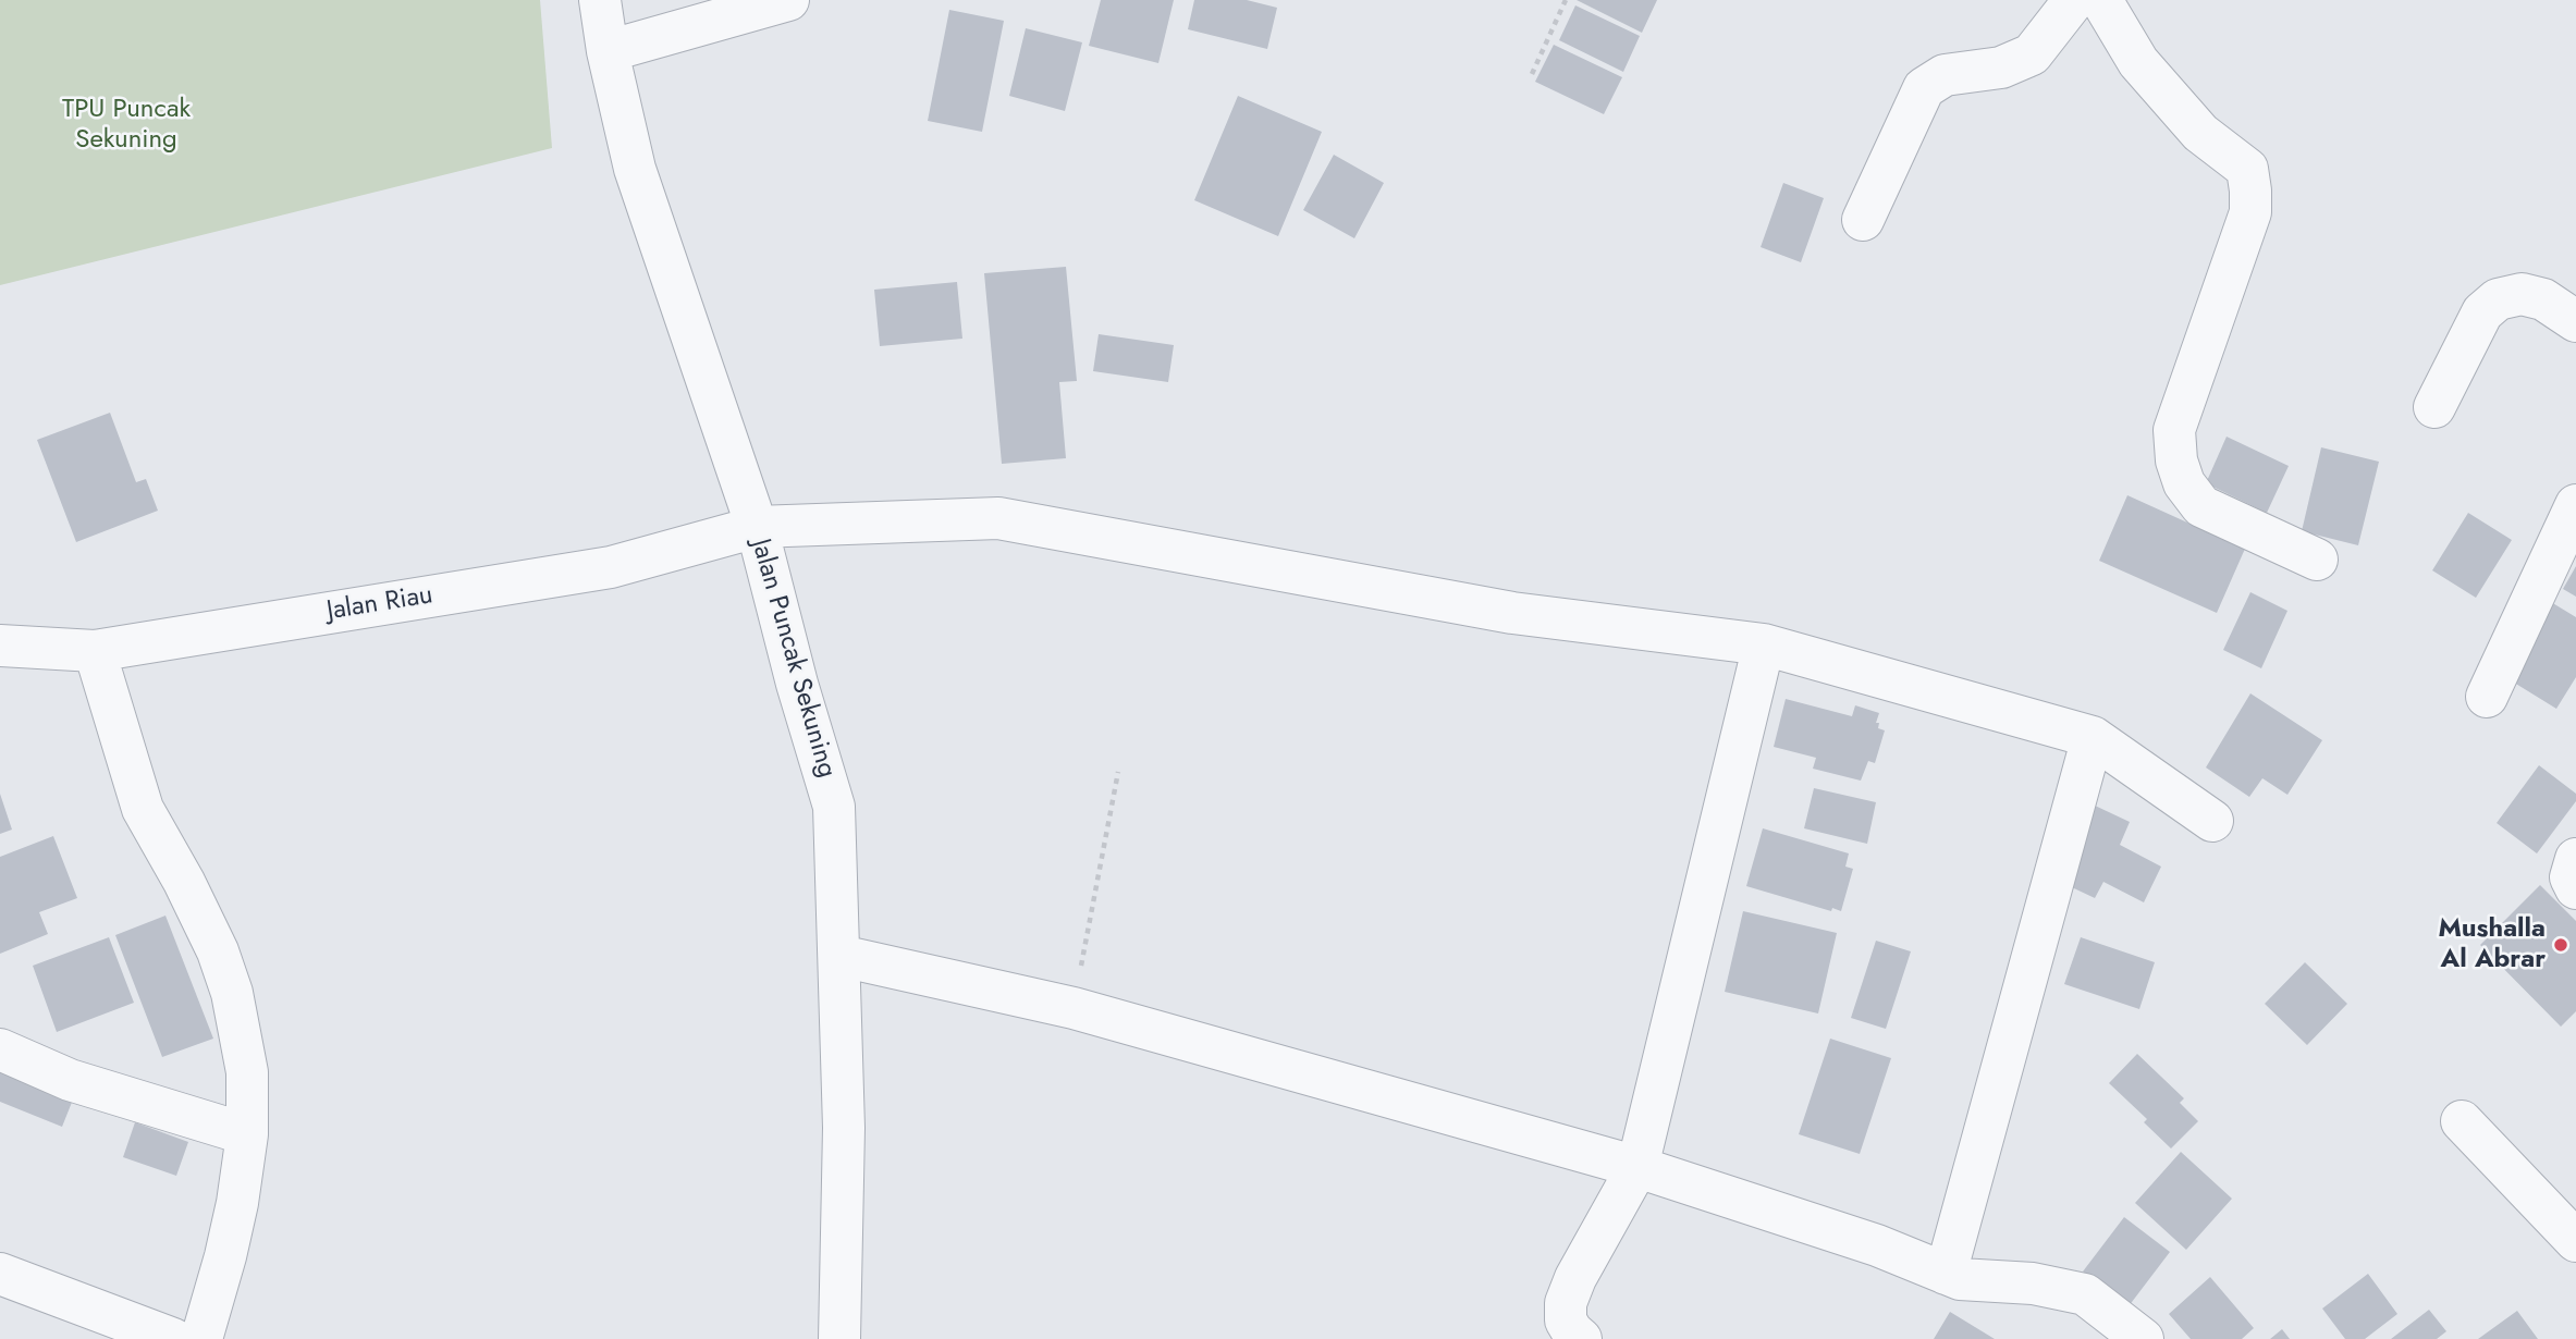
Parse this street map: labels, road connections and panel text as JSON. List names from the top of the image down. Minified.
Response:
{"streets":{"street":["Jalan Riau","Jalan Puncak Sekuning"]},"crossings":[["Jalan Riau","Jalan Puncak Sekuning"]],"parks":["TPU Puncak Sekuning"],"places":["Mushalla Al Abrar"]}
